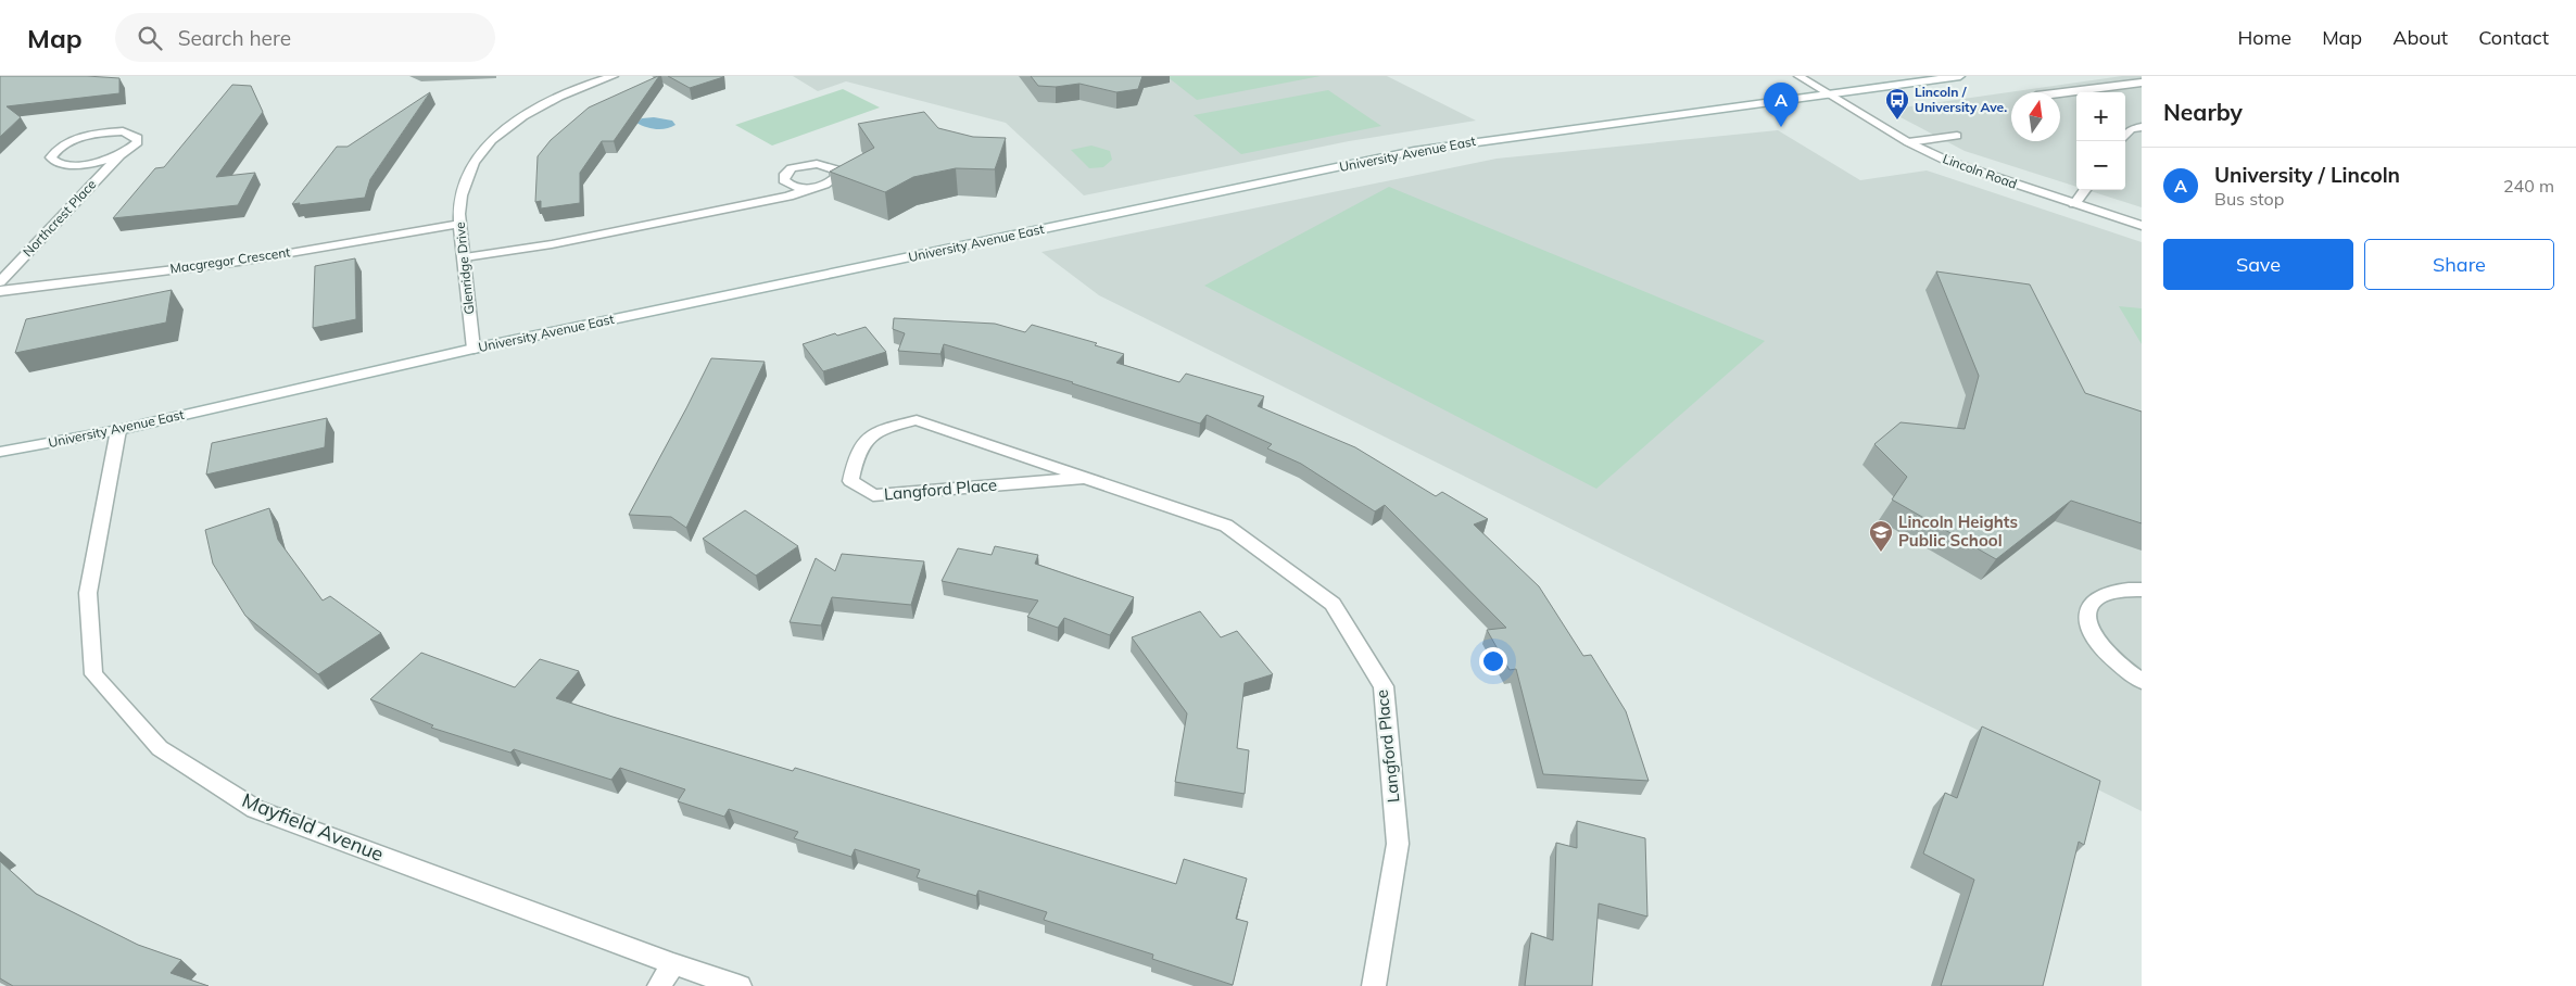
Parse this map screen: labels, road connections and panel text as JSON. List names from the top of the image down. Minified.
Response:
{"streets":{"street":["University Avenue East","Lincoln Road","Northcrest Place","Macgregor Crescent","Glenridge Drive","Langford Place","Mayfield Avenue"]},"crossings":[["University Avenue East","Lincoln Road"],["University Avenue East","Glenridge Drive"],["University Avenue East","Mayfield Avenue"],["Macgregor Crescent","Glenridge Drive"]],"places":{"bus stop":["Lincoln / University Ave."],"school or university":["Lincoln Heights Public School"]},"north":"top","page":{"header":"Map","search":"Search here","nav":["Home","Map","About","Contact"],"heading":"Nearby","pins":"A","map_buttons":["+","−"],"list":[{"mark":"A","name":"University / Lincoln","note":"Bus stop","value":"240 m"}],"buttons":["Save","Share"]}}
